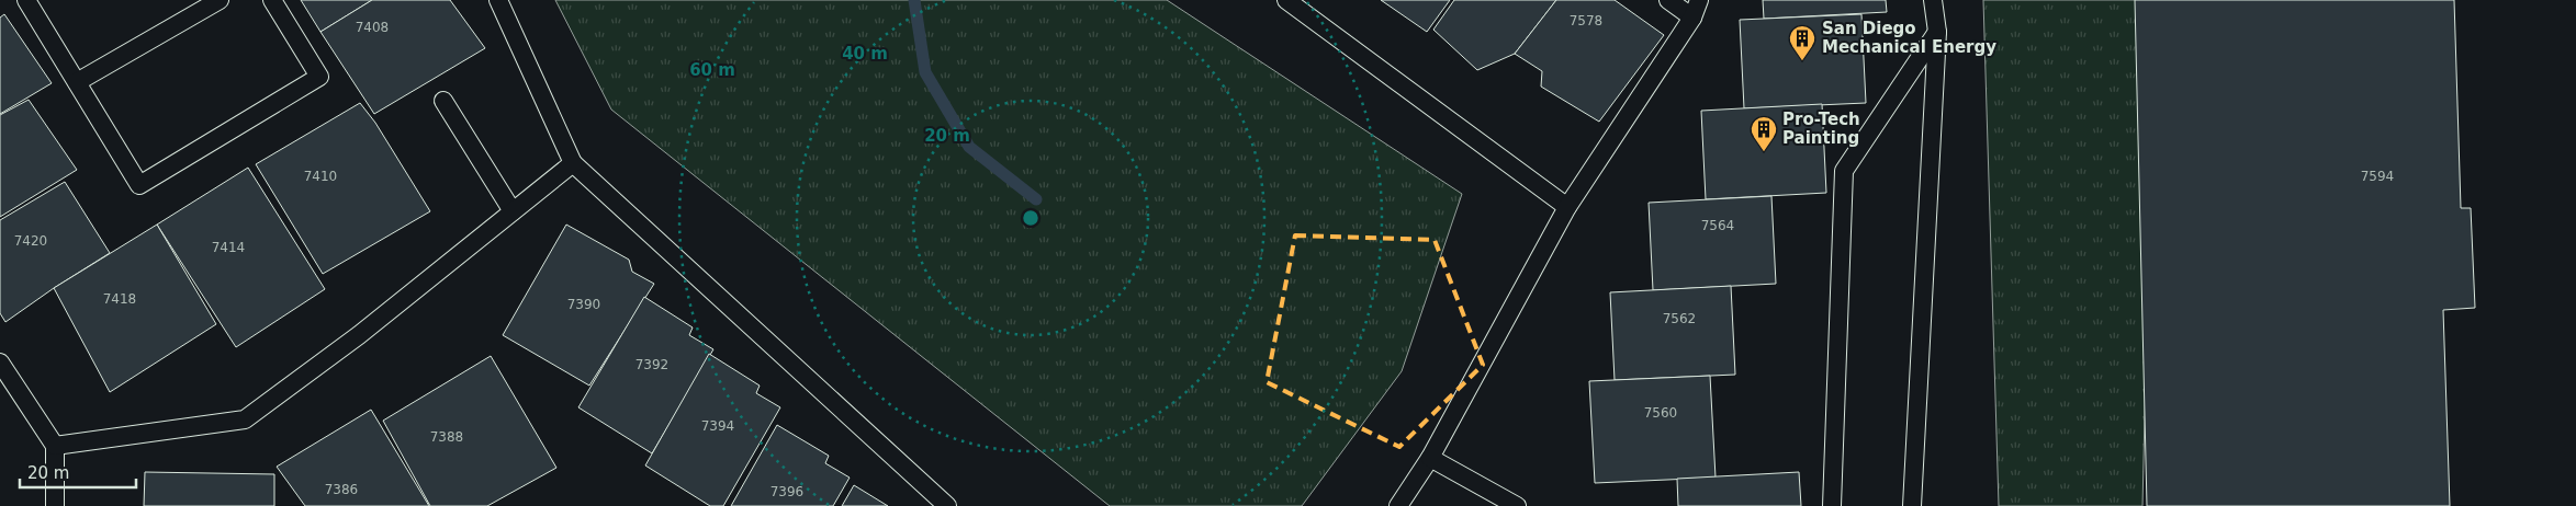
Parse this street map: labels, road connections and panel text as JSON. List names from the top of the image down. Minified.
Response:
{"places":{"building":["San Diego Mechanical Energy","Pro-Tech Painting"]},"house_numbers":["7578","7408","7410","7594","7564","7420","7414","7418","7390","7562","7392","7560","7394","7388","7386","7396"],"scale_bar":"20 m","rings":["40 m","60 m","20 m"]}
